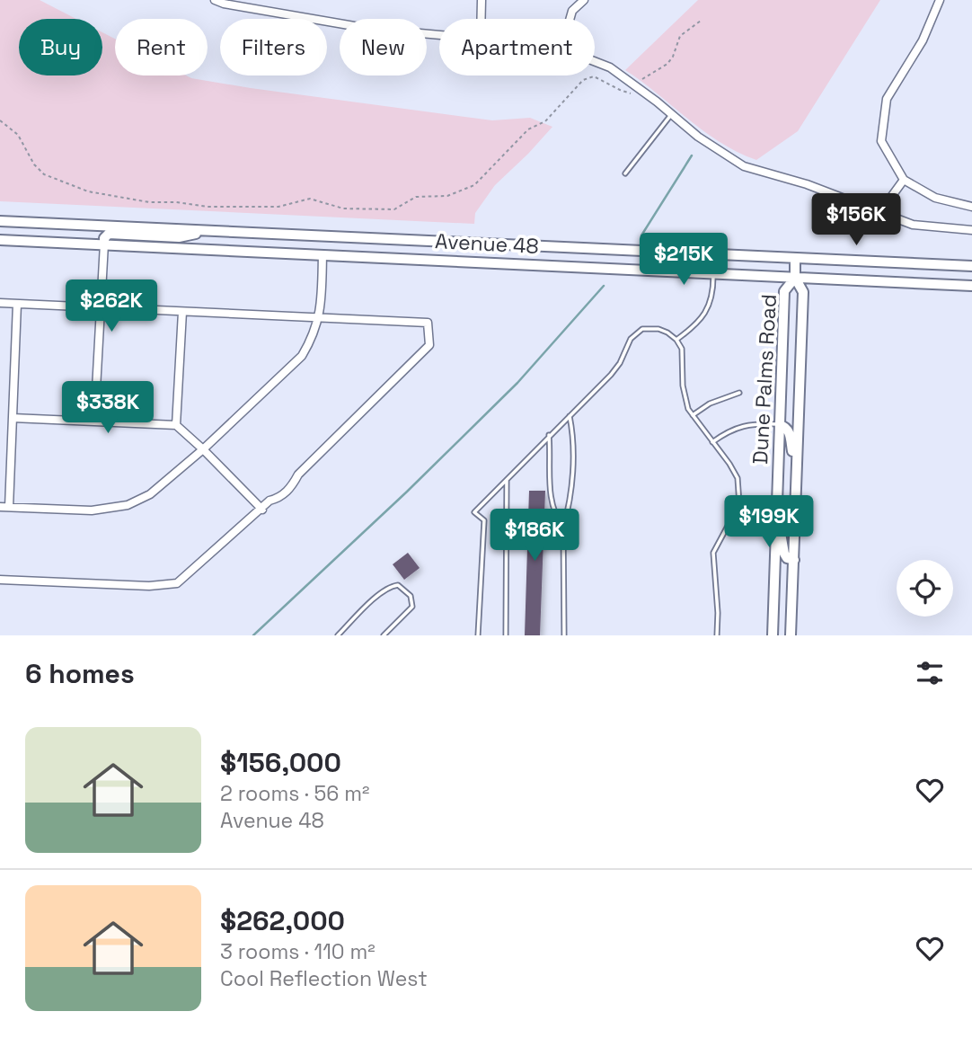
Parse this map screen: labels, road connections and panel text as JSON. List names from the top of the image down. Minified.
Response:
{"streets":{"main road":["Avenue 48","Dune Palms Road"]},"crossings":[["Avenue 48","Dune Palms Road"]],"page":{"chip":["Buy","Rent","Filters","New","Apartment"],"price":["$156K","$215K","$262K","$338K","$199K","$186K"],"heading":"6 homes","list":[{"name":"$156,000","note":"2 rooms · 56 m² · Avenue 48"},{"name":"$262,000","note":"3 rooms · 110 m² · Cool Reflection West"}]}}
